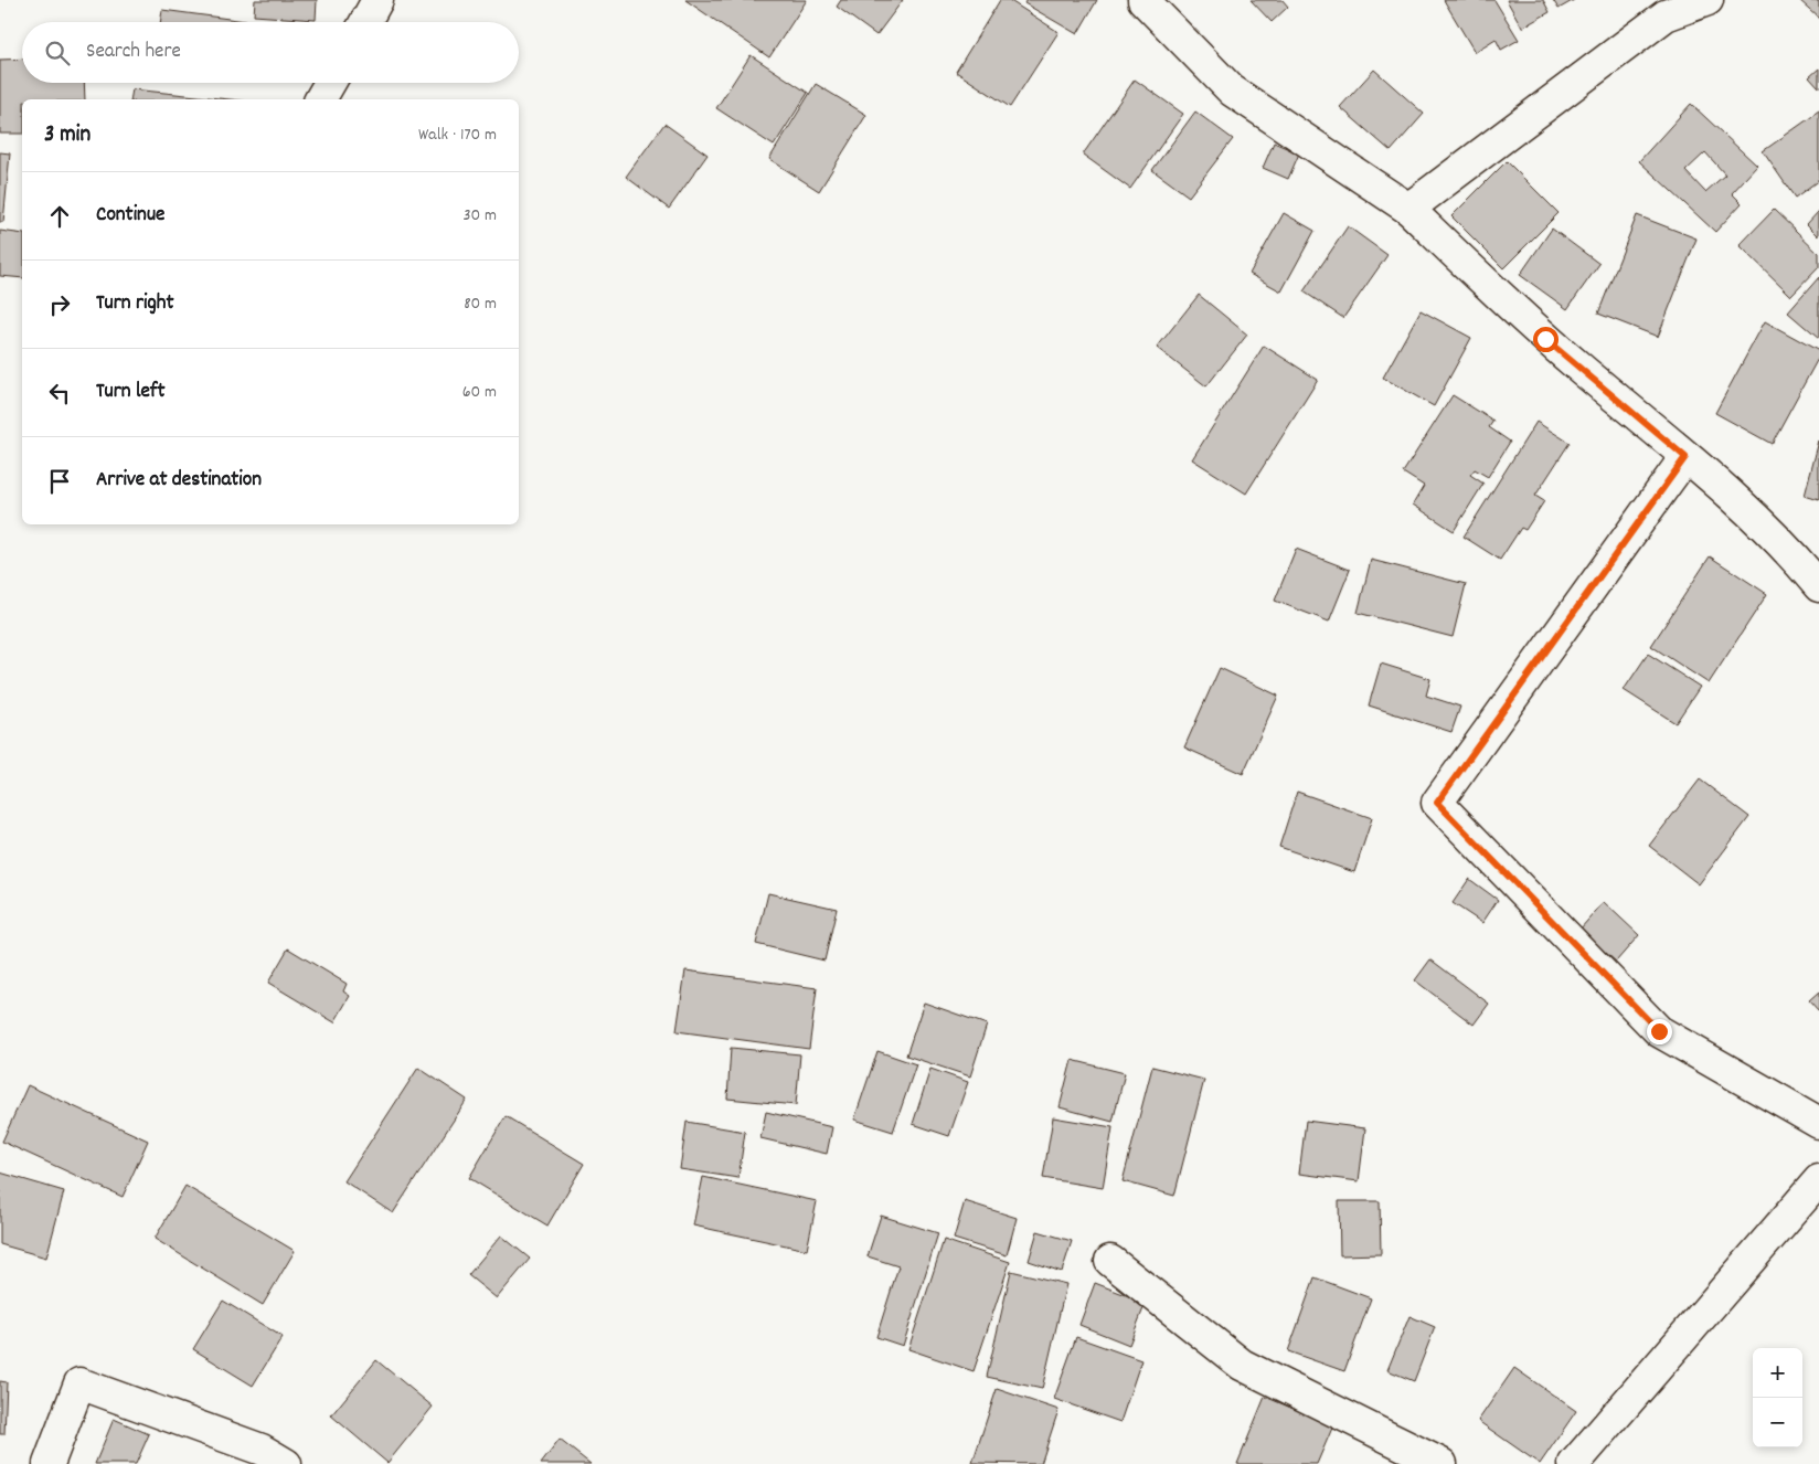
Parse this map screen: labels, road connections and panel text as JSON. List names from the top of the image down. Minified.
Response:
{"page":{"search":"Search here","heading":["3 min","Walk · 170 m"],"list":[["Continue","30 m"],["Turn right","80 m"],["Turn left","60 m"],"Arrive at destination"],"map_buttons":["+","−"]}}
